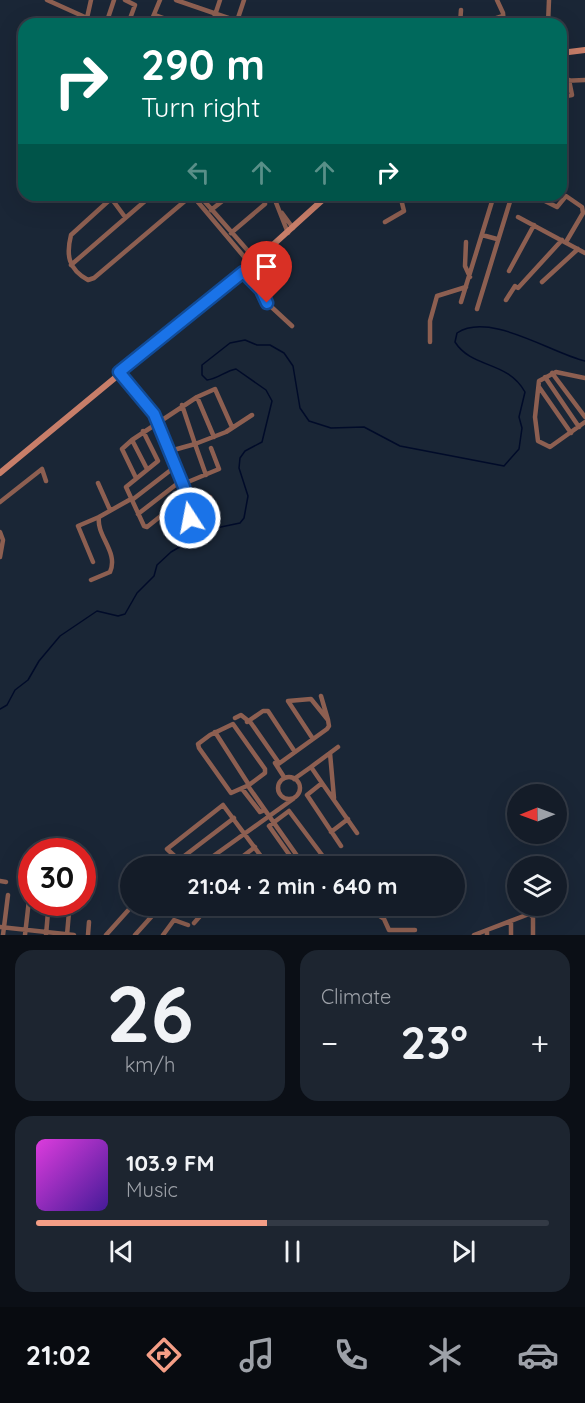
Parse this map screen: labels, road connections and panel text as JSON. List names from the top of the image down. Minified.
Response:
{"north":"left","page":{"turn":["290 m","Turn right"],"limit":"30","trip":"21:04 · 2 min · 640 m","tile":[["26","km/h"],"Climate"],"heat":["−","23°","+"],"song":["103.9 FM","Music"],"tabs":"21:02"}}
